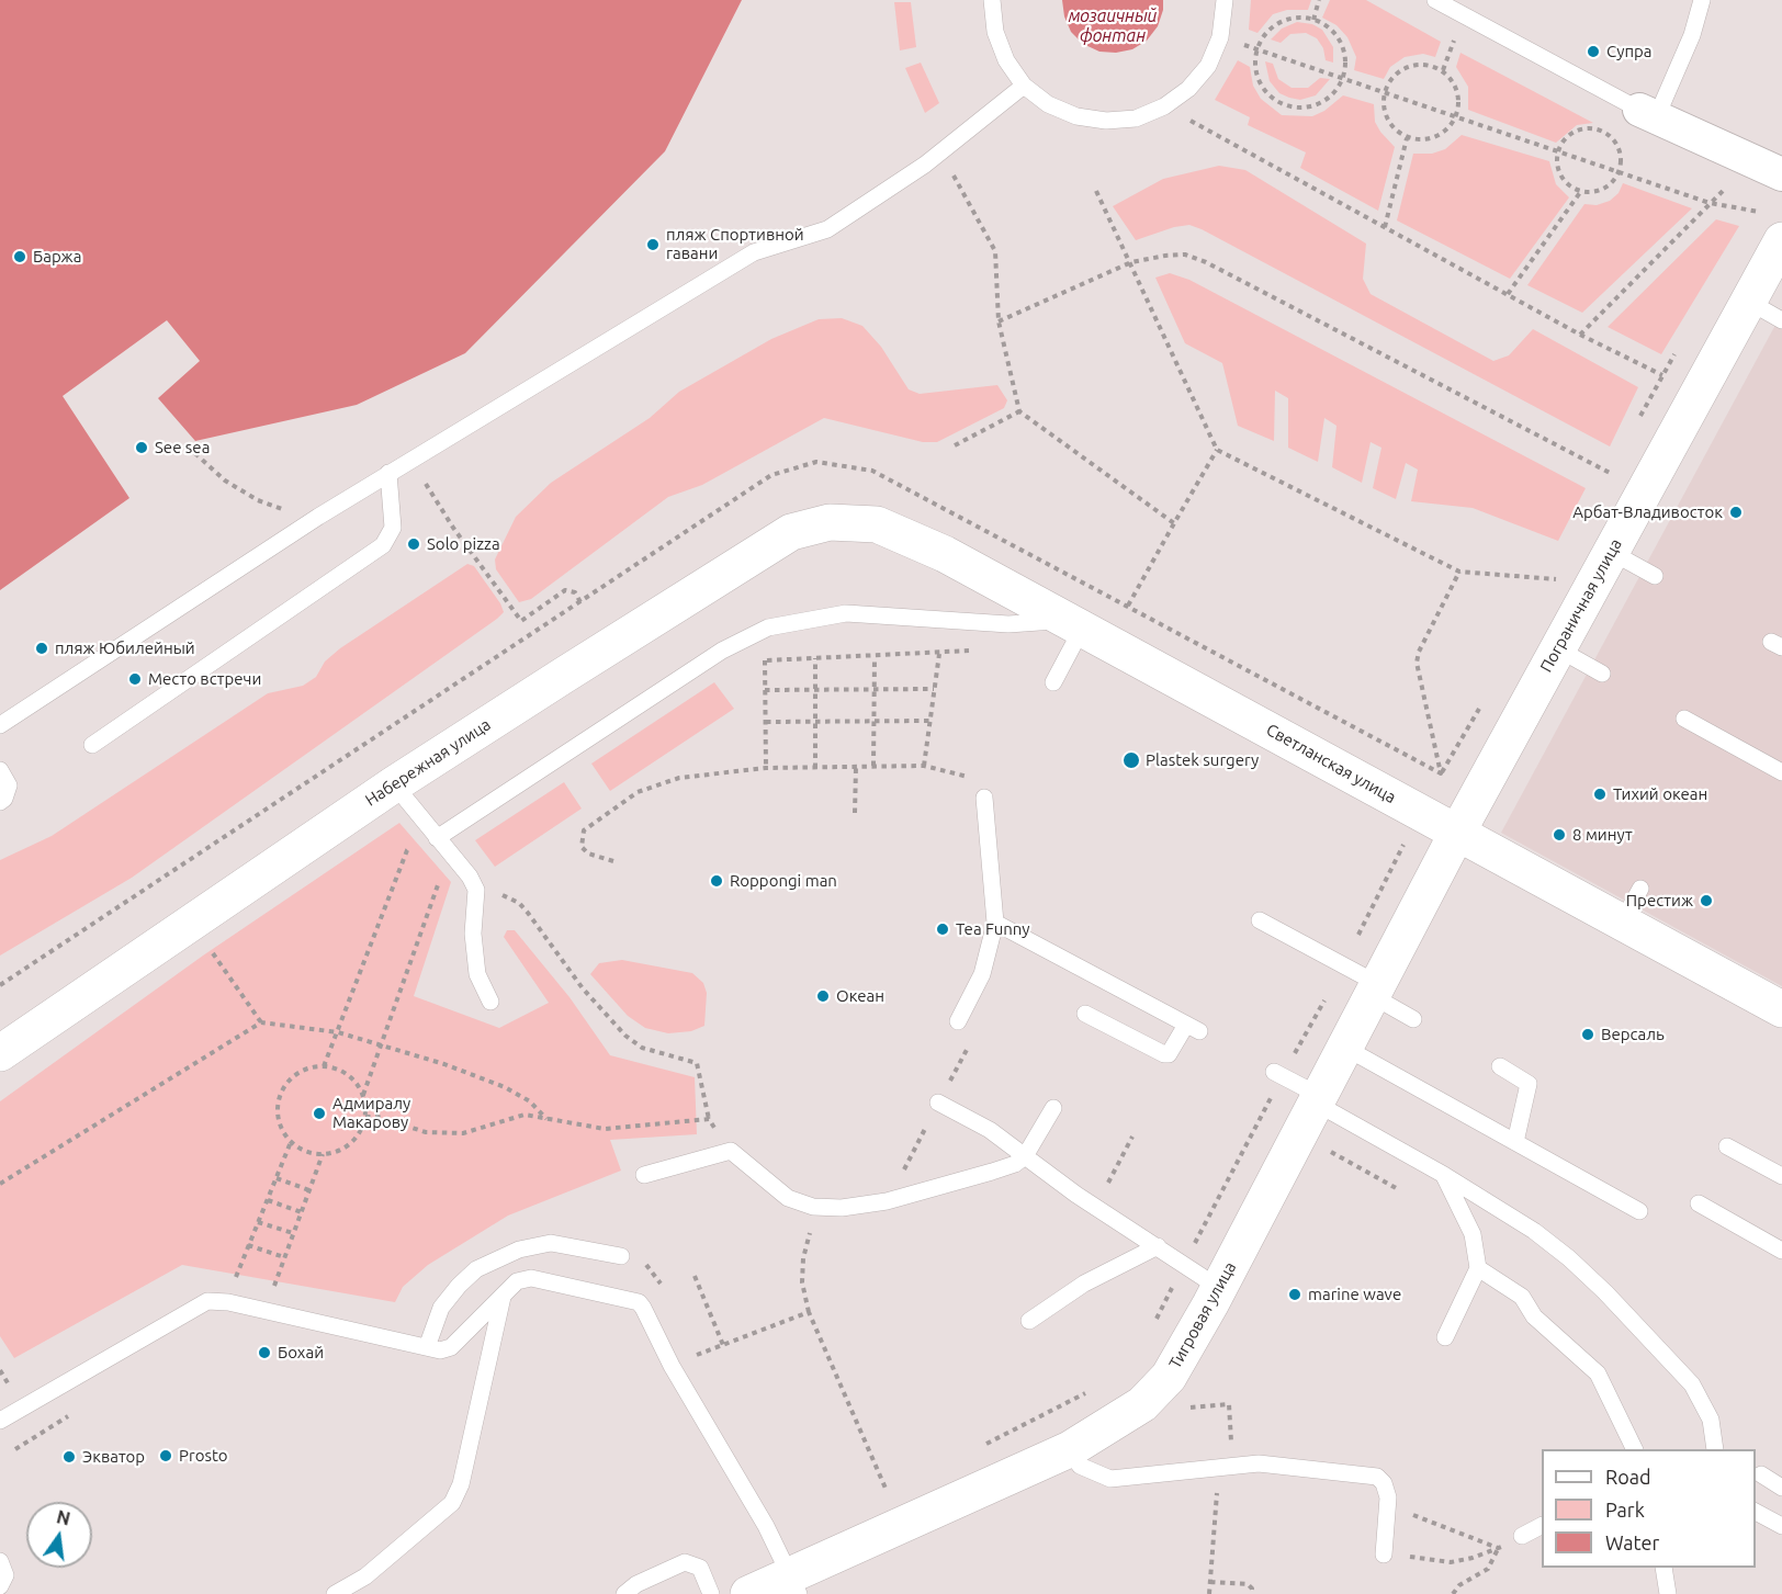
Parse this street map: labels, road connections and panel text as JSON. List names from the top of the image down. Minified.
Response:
{"streets":{"main road":["Пограничная улица","Набережная улица","Светланская улица","Тигровая улица"]},"crossings":[["Пограничная улица","Светланская улица"],["Пограничная улица","Тигровая улица"],["Набережная улица","Светланская улица"],["Светланская улица","Тигровая улица"]],"water":["мозаичный фонтан"],"places":["Супра","пляж Спортивной гавани","Баржа","See sea","Арбат-Владивосток","Solo pizza","пляж Юбилейный","Место встречи","Plastek surgery","Тихий океан","8 минут","Roppongi man","Престиж","Tea Funny","Океан","Версаль","Адмиралу Макарову","marine wave","Бохай","Prosto","Экватор"],"legend":["Road","Park","Water"],"north":"top"}
